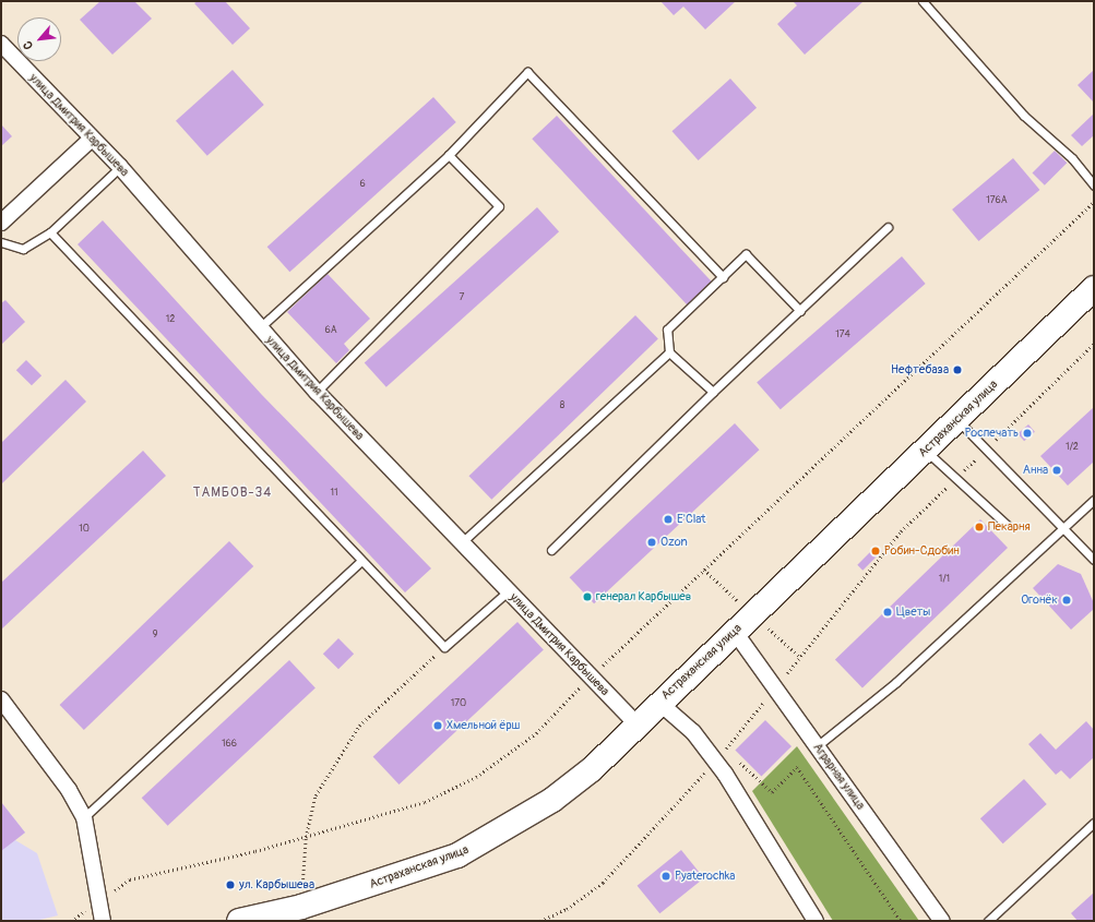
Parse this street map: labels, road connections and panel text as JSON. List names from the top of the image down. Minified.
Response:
{"streets":{"main road":["Астраханская улица"],"street":["улица Дмитрия Карбышева","Аграрная улица"]},"crossings":[["улица Дмитрия Карбышева","Астраханская улица"],["Астраханская улица","Аграрная улица"]],"districts":["ТАМБОВ-34"],"places":["Нефтебаза","Роспечать","Анна","E'Clat","Пекарня","Ozon","Робин-Сдобин","генерал Карбышев","Огонёк","Цветы","Хмельной ёрш","Pyaterochka","ул. Карбышева"],"house_numbers":["6","176А","7","12","6А","174","8","1/2","11","10","1/1","9","170","166"],"north":"bottom left"}
